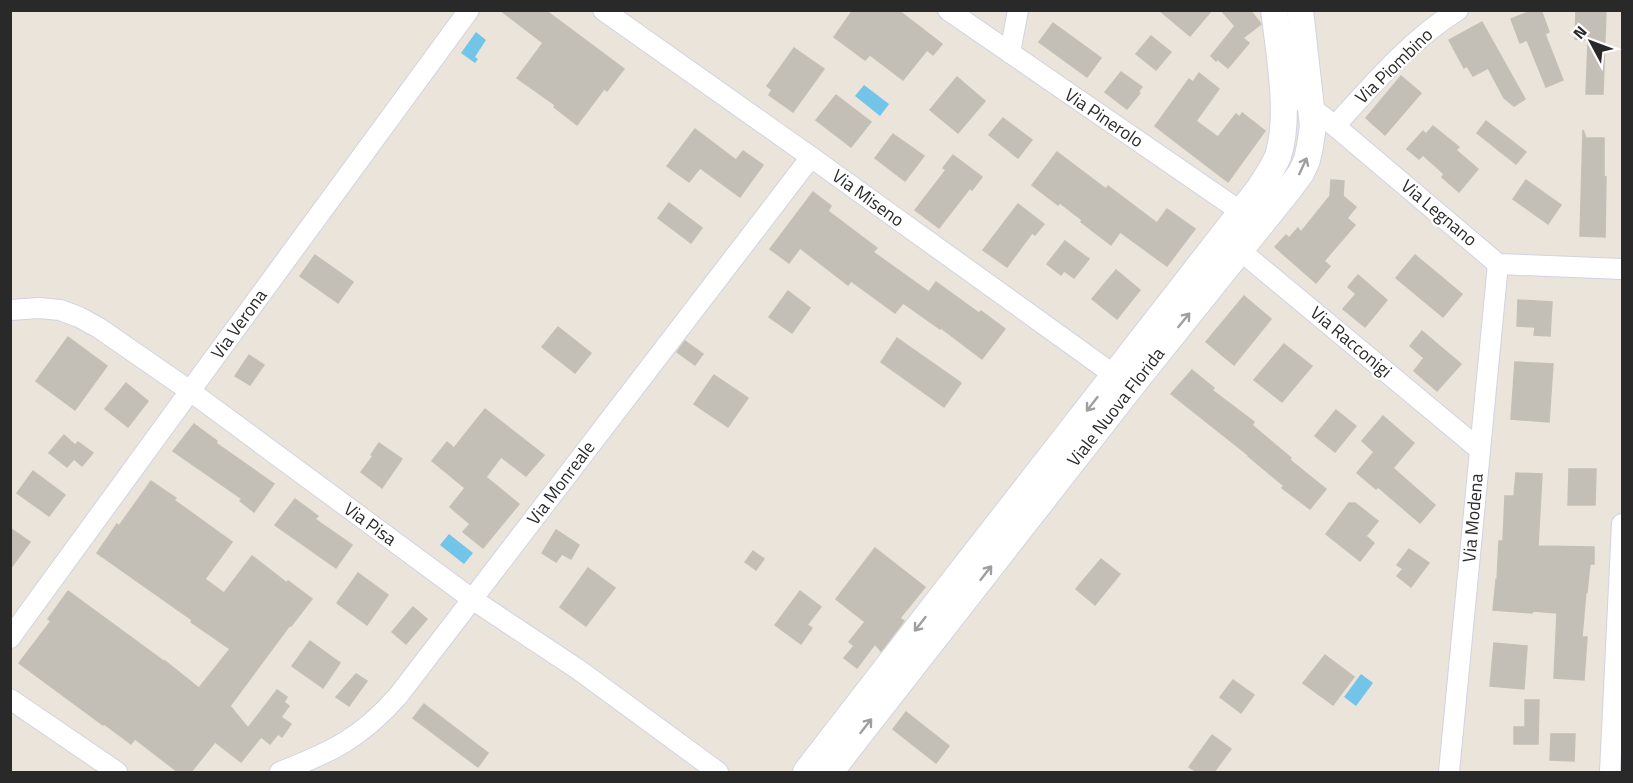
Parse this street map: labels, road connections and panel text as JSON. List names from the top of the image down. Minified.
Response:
{"streets":{"street":["Via Piombino","Via Pinerolo","Via Miseno","Via Legnano","Via Verona","Via Racconigi","Viale Nuova Florida","Via Monreale","Via Modena","Via Pisa"]},"crossings":[["Via Piombino","Via Legnano"],["Via Pinerolo","Viale Nuova Florida"],["Via Miseno","Viale Nuova Florida"],["Via Miseno","Via Monreale"],["Via Legnano","Viale Nuova Florida"],["Via Legnano","Via Modena"],["Via Verona","Via Pisa"],["Via Racconigi","Viale Nuova Florida"],["Via Racconigi","Via Modena"],["Via Monreale","Via Pisa"]],"north":"top left"}
